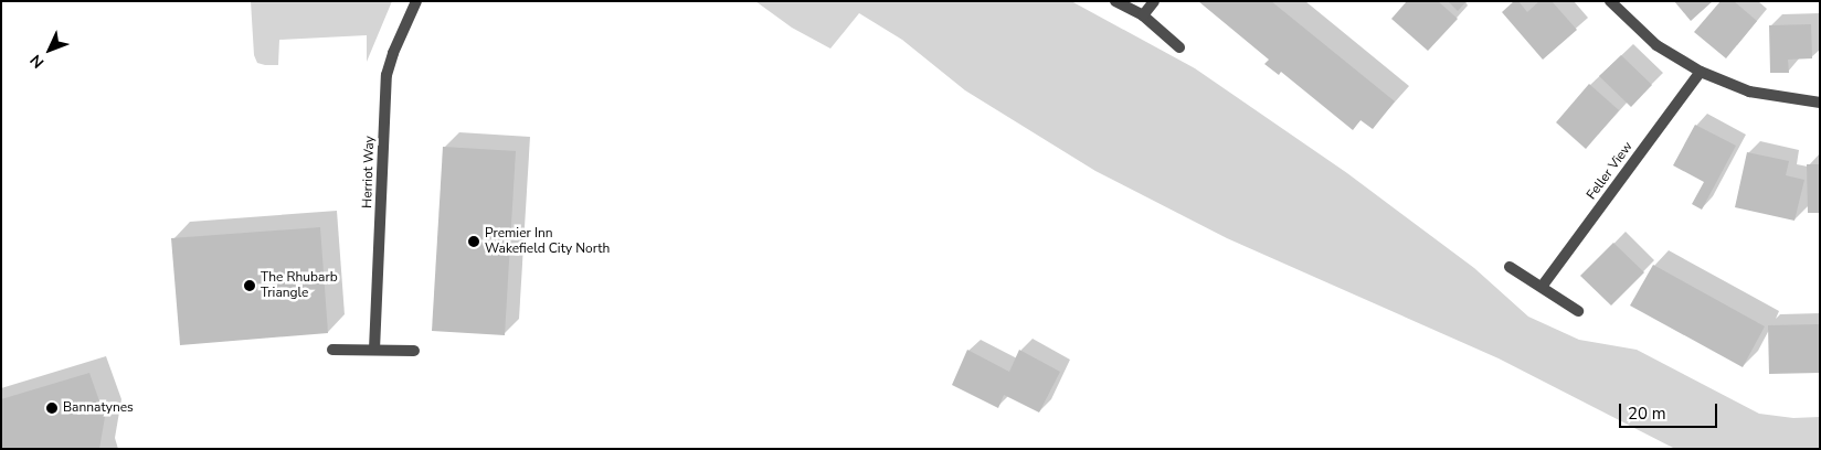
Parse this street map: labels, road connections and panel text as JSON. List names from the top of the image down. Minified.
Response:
{"streets":{"street":["Feller View","Herriot Way"]},"places":["Premier Inn Wakefield City North","The Rhubarb Triangle","Bannatynes"],"scale_bar":"20 m","north":"bottom left"}
